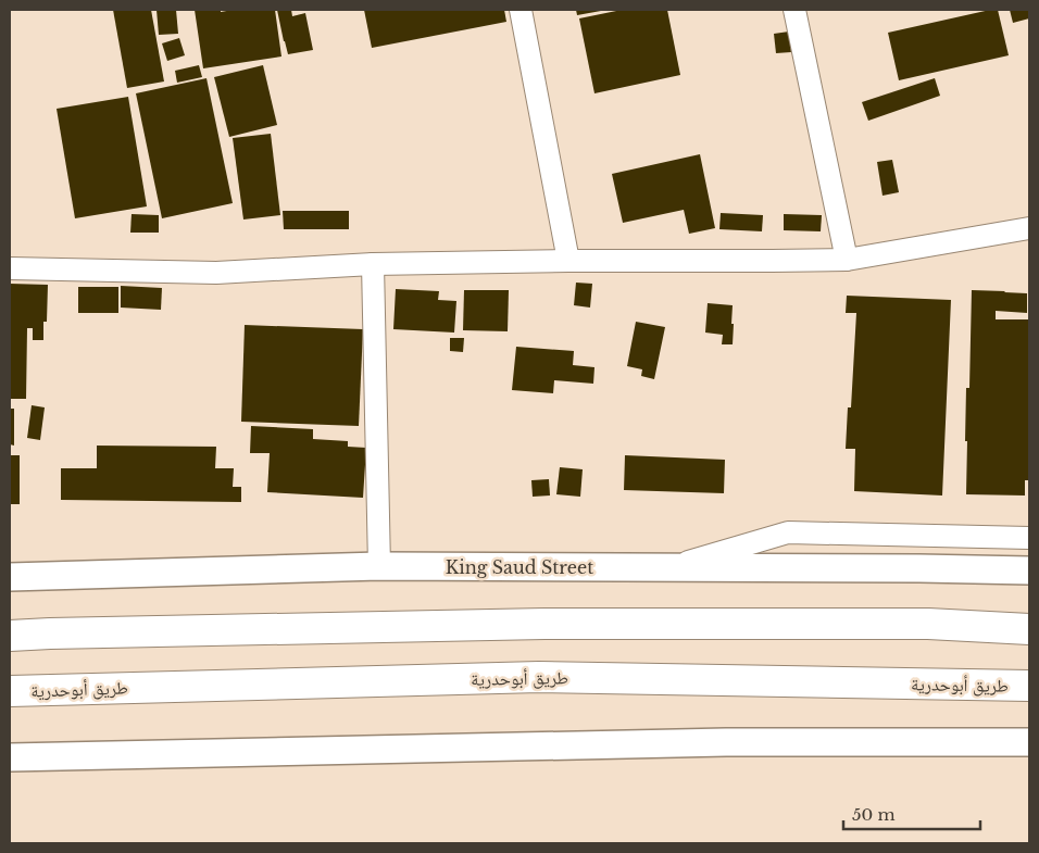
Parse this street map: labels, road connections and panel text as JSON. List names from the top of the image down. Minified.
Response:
{"streets":{"highway":["طريق أبوحدرية"],"main road":["King Saud Street"]},"scale_bar":"50 m"}
